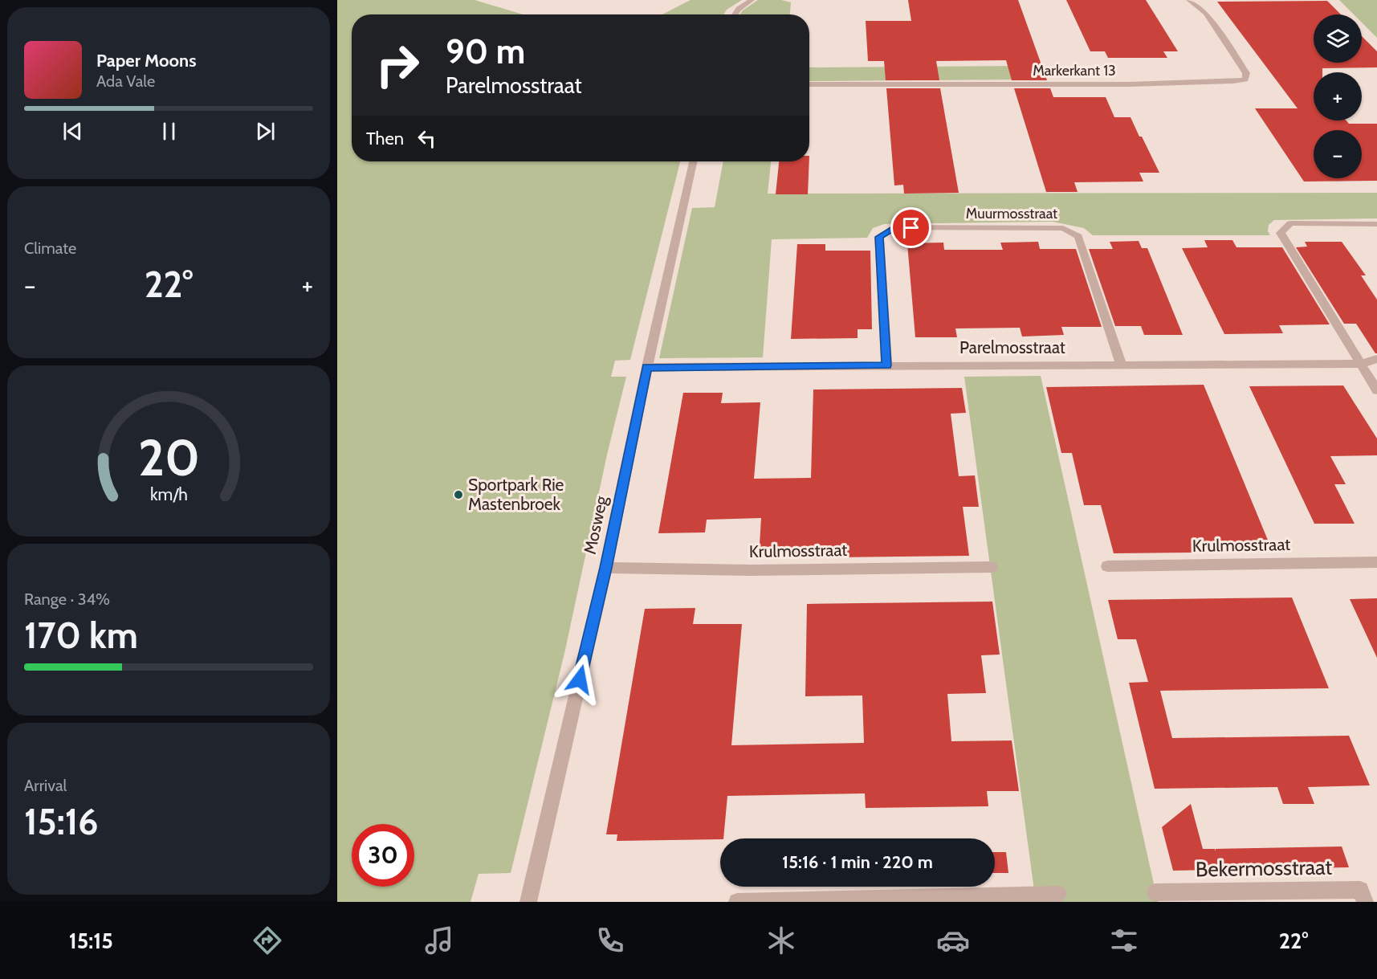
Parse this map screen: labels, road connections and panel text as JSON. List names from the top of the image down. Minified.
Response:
{"streets":{"street":["Markerkant 13","Muurmosstraat","Parelmosstraat","Mosweg","Krulmosstraat","Bekermosstraat"]},"crossings":[["Muurmosstraat","Parelmosstraat"],["Parelmosstraat","Mosweg"],["Mosweg","Krulmosstraat"]],"places":["Sportpark Rie Mastenbroek"],"page":{"map_buttons":["+","−"],"turn":["90 m","Parelmosstraat"],"song":["Paper Moons","Ada Vale"],"then":"Then","tile":["Climate",["Range · 34%","170 km"],["Arrival","15:16"]],"heat":["−","22°","+"],"limit":"30","trip":"15:16 · 1 min · 220 m","tabs":["15:15","22°"],"gauge":["20","km/h"]}}
